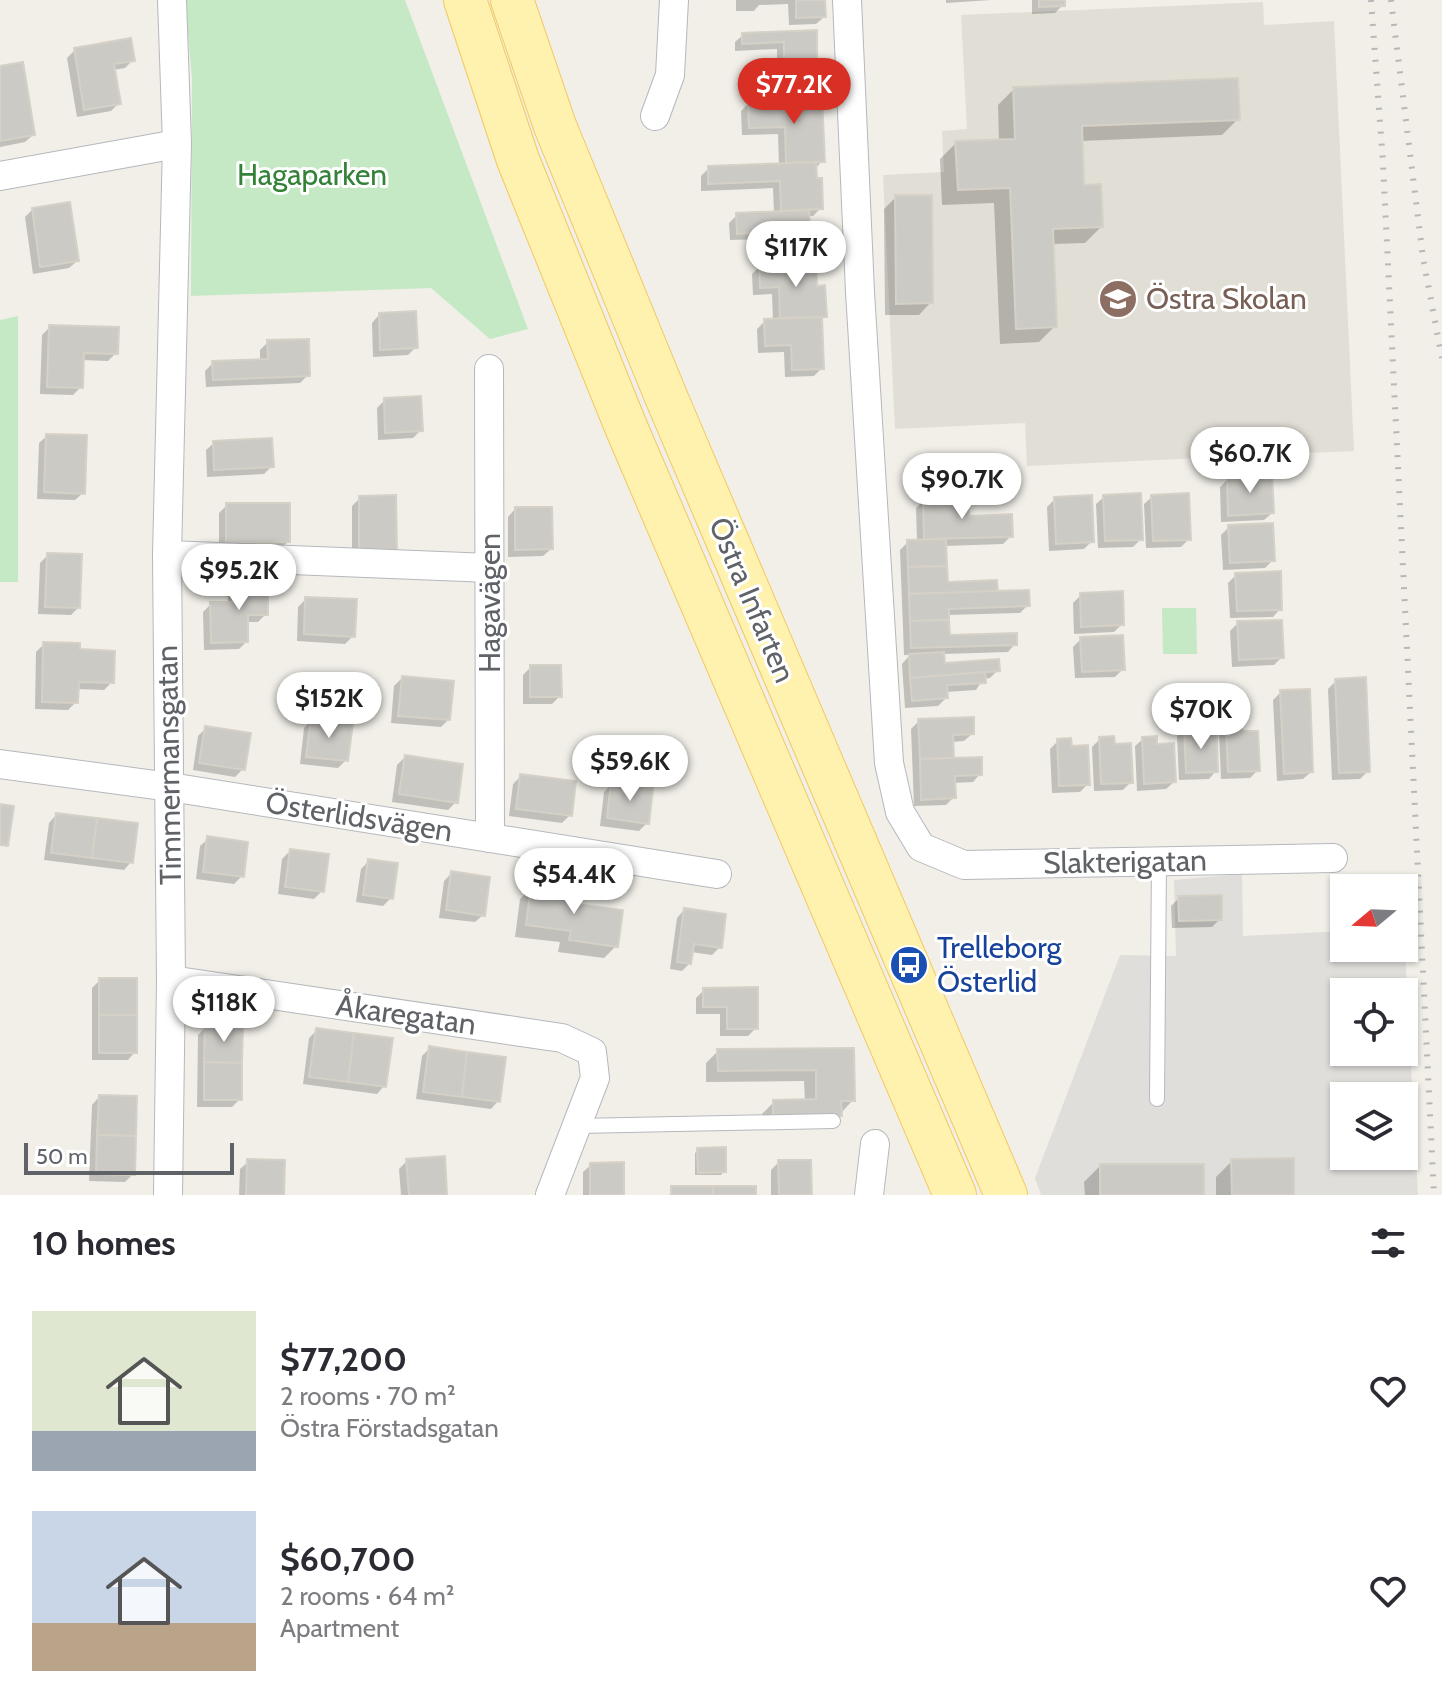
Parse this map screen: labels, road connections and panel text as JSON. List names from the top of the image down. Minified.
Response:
{"streets":{"main road":["Östra Infarten"],"street":["Hagavägen","Timmermansgatan","Österlidsvägen","Slakterigatan","Åkaregatan"]},"crossings":[["Hagavägen","Österlidsvägen"],["Timmermansgatan","Österlidsvägen"],["Timmermansgatan","Åkaregatan"]],"parks":["Hagaparken"],"places":{"school or university":["Östra Skolan"],"bus stop":["Trelleborg Österlid"]},"scale_bar":"50 m","north":"left","page":{"price":["$77.2K","$117K","$60.7K","$90.7K","$95.2K","$152K","$70K","$59.6K","$54.4K","$118K"],"scale":"50 m","heading":"10 homes","list":[{"name":"$77,200","note":"2 rooms · 70 m² · Östra Förstadsgatan"},{"name":"$60,700","note":"2 rooms · 64 m² · Apartment"}]}}
